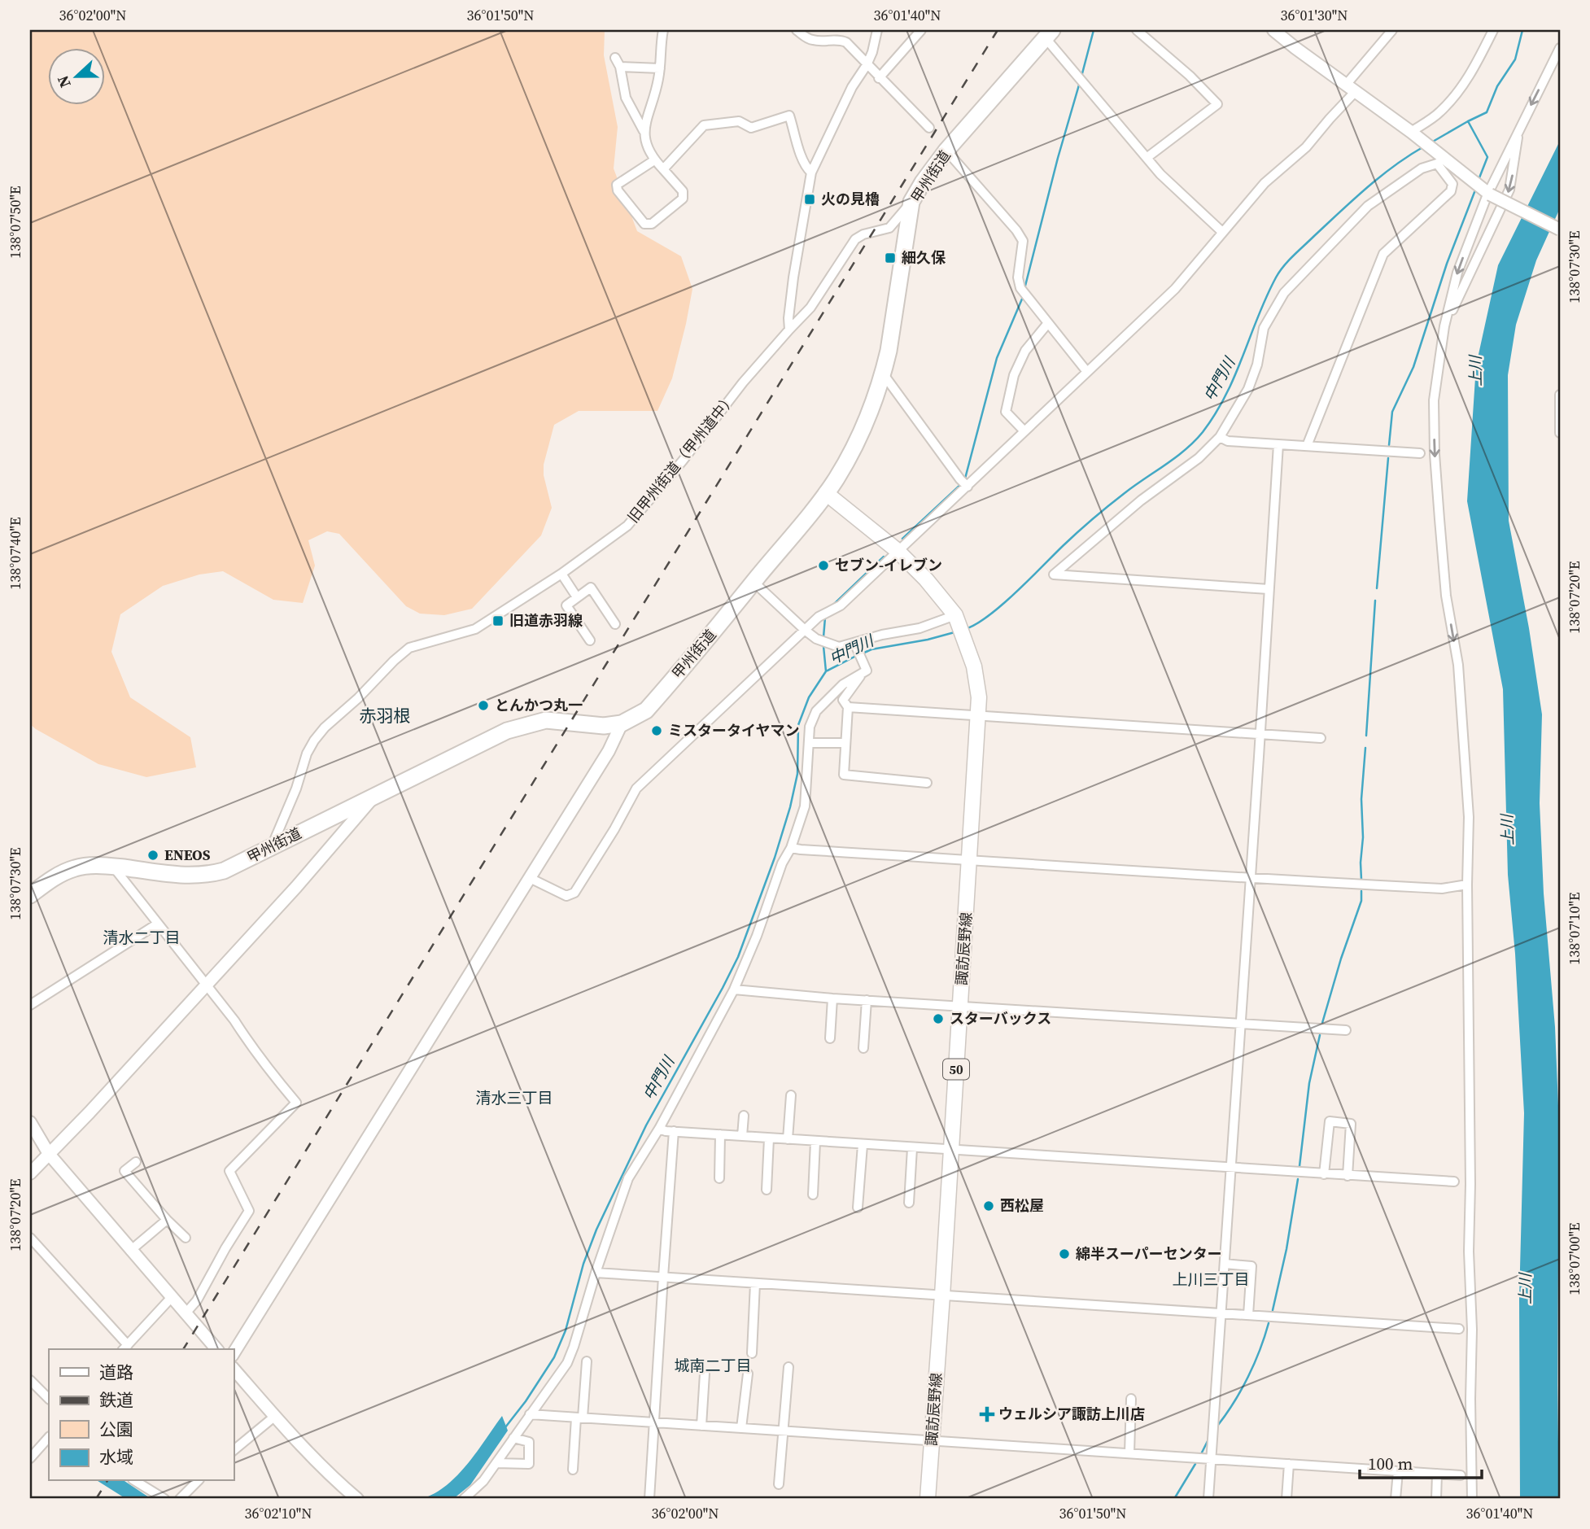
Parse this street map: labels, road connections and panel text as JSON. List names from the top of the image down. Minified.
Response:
{"streets":{"highway":["甲州街道"],"main road":["諏訪辰野線","50"],"street":["旧甲州街道（甲州道中）"]},"crossings":[["甲州街道","旧甲州街道（甲州道中）"],["甲州街道","諏訪辰野線"]],"districts":["赤羽根","清水二丁目","清水三丁目","上川三丁目","城南二丁目"],"water":["上川","中門川"],"places":{"transit":["火の見櫓","細久保","旧道赤羽線"],"other":["セブン-イレブン","とんかつ丸一","ミスタータイヤマン","ENEOS","スターバックス","西松屋","綿半スーパーセンター"],"health":["ウェルシア諏訪上川店"]},"legend":["道路","鉄道","公園","水域"],"scale_bar":"100 m","north":"left","coordinates":["36°02'00\"N","36°01'50\"N","36°01'40\"N","36°01'30\"N","138°07'50\"E","138°07'30\"E","138°07'40\"E","138°07'20\"E","138°07'10\"E","138°07'00\"E","36°02'10\"N"]}
